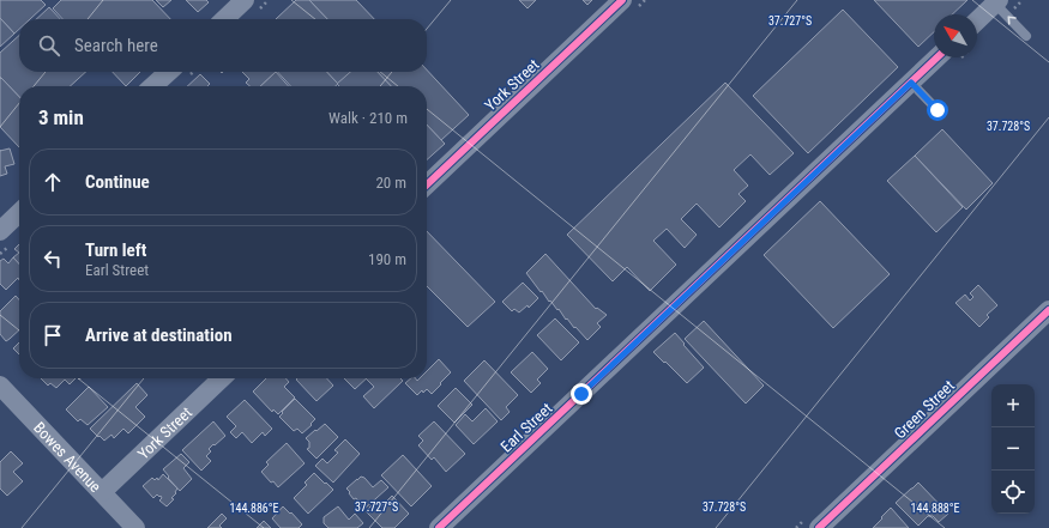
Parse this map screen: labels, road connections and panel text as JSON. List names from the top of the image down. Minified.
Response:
{"streets":{"street":["York Street","Green Street","Earl Street","Bowes Avenue"]},"crossings":[["York Street","Bowes Avenue"]],"north":"top left","page":{"search":"Search here","heading":["3 min","Walk · 210 m"],"list":[["Continue","20 m"],["Turn left","Earl Street","190 m"],"Arrive at destination"],"map_buttons":["+","−"]},"coordinates":["37.727°S","37.728°S","144.886°E","144.888°E"]}
